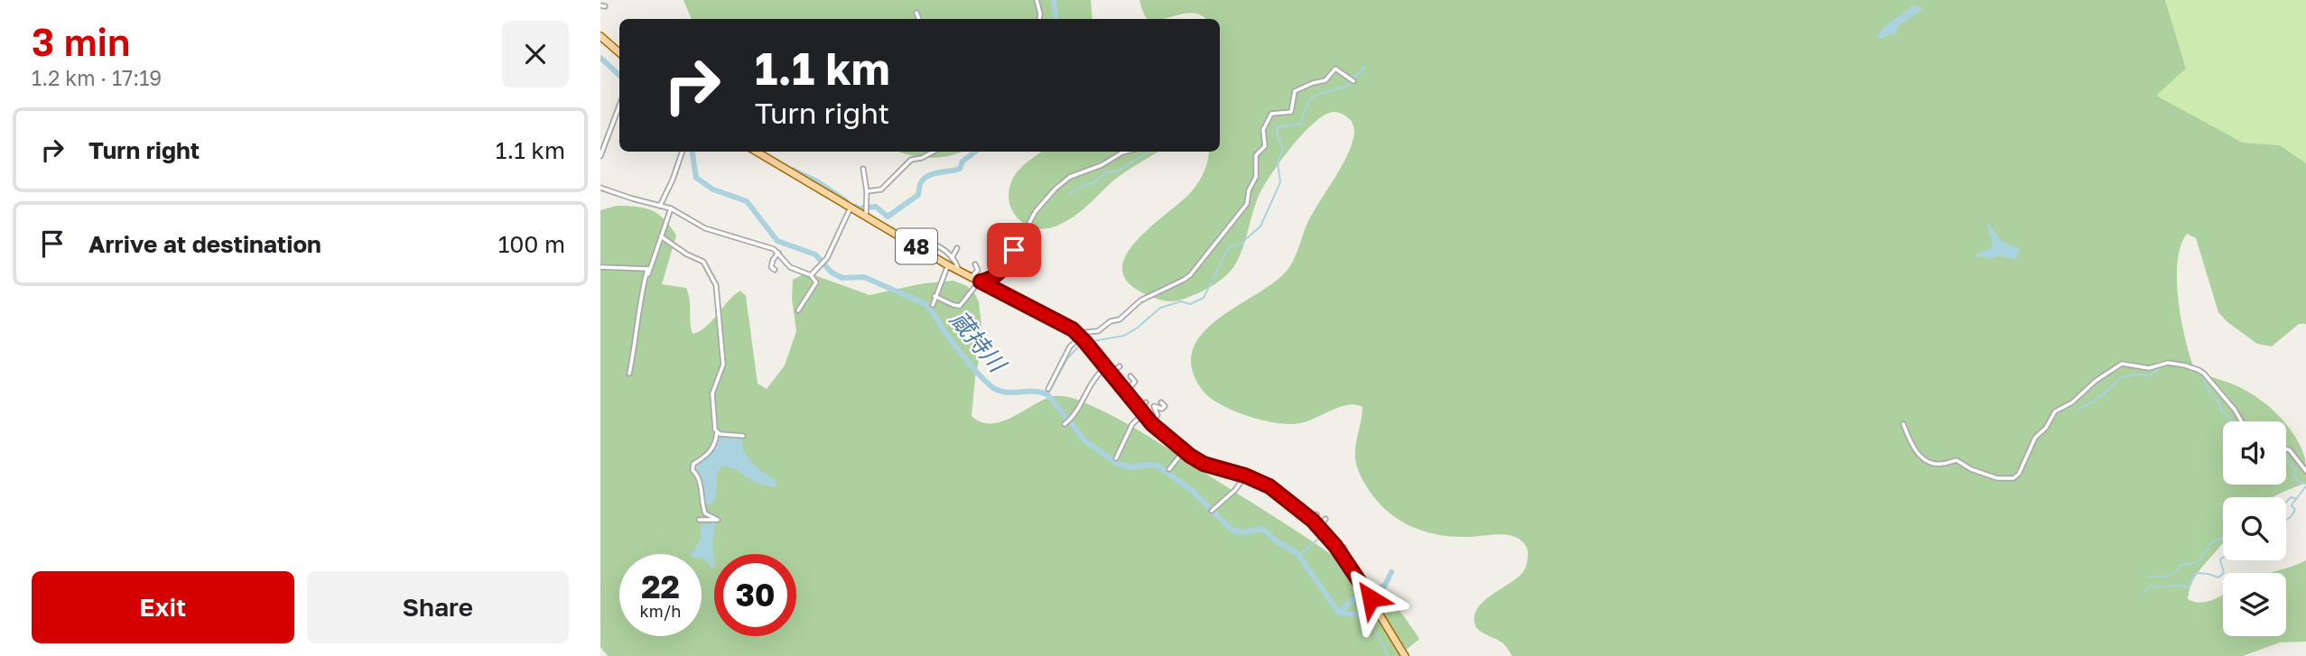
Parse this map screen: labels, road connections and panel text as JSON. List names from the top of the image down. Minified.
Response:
{"streets":{"main road":["48"]},"water":["蔵持川"],"page":{"heading":["3 min","1.2 km · 17:19"],"turn":["1.1 km","Turn right"],"list":[{"name":"Turn right","value":"1.1 km"},{"name":"Arrive at destination","value":"100 m"}],"speed":"22 km/h","limit":"30","buttons":["Exit","Share"]}}
